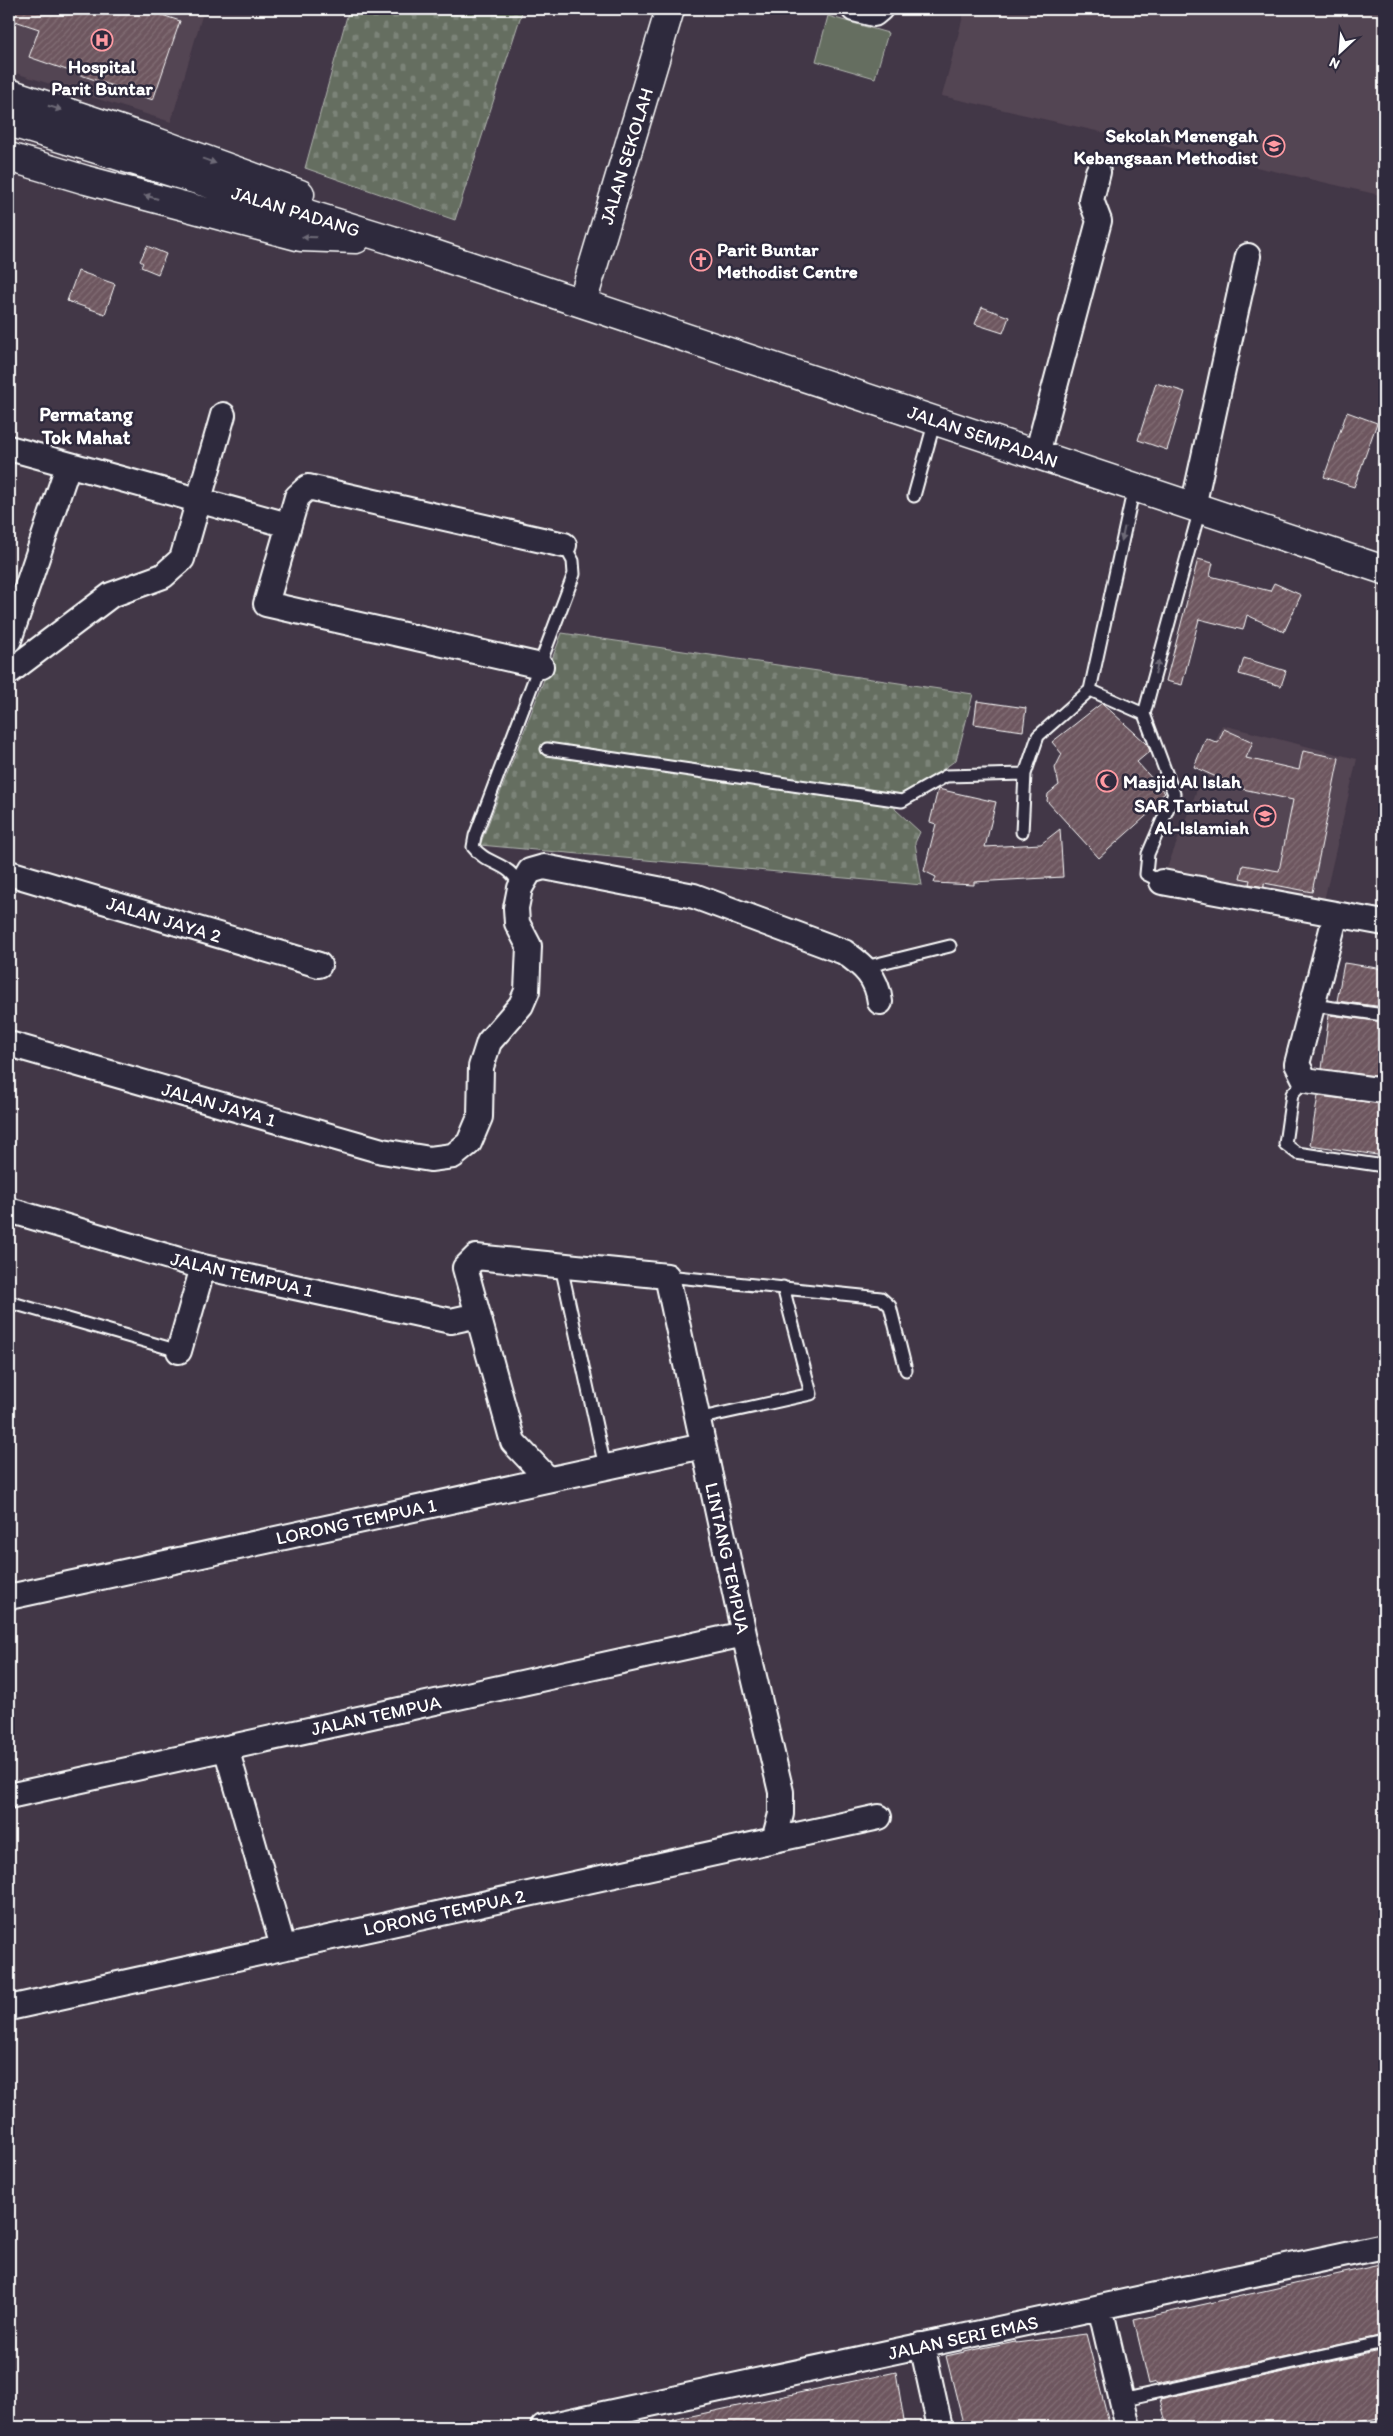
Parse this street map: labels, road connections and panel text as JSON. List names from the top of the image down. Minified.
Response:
{"streets":{"street":["JALAN SEKOLAH","JALAN PADANG","JALAN SEMPADAN","JALAN JAYA 2","JALAN JAYA 1","JALAN TEMPUA 1","LORONG TEMPUA 1","LINTANG TEMPUA","JALAN TEMPUA","LORONG TEMPUA 2","JALAN SERI EMAS"]},"crossings":[["JALAN SEKOLAH","JALAN PADANG"],["JALAN SEKOLAH","JALAN SEMPADAN"],["JALAN PADANG","JALAN SEMPADAN"],["LORONG TEMPUA 1","LINTANG TEMPUA"],["LINTANG TEMPUA","JALAN TEMPUA"],["LINTANG TEMPUA","LORONG TEMPUA 2"]],"districts":["Permatang Tok Mahat"],"places":{"hospital":["Hospital Parit Buntar"],"school or university":["Sekolah Menengah Kebangsaan Methodist","SAR Tarbiatul Al-Islamiah"],"church":["Parit Buntar Methodist Centre"],"mosque":["Masjid Al Islah"]},"north":"bottom left"}
